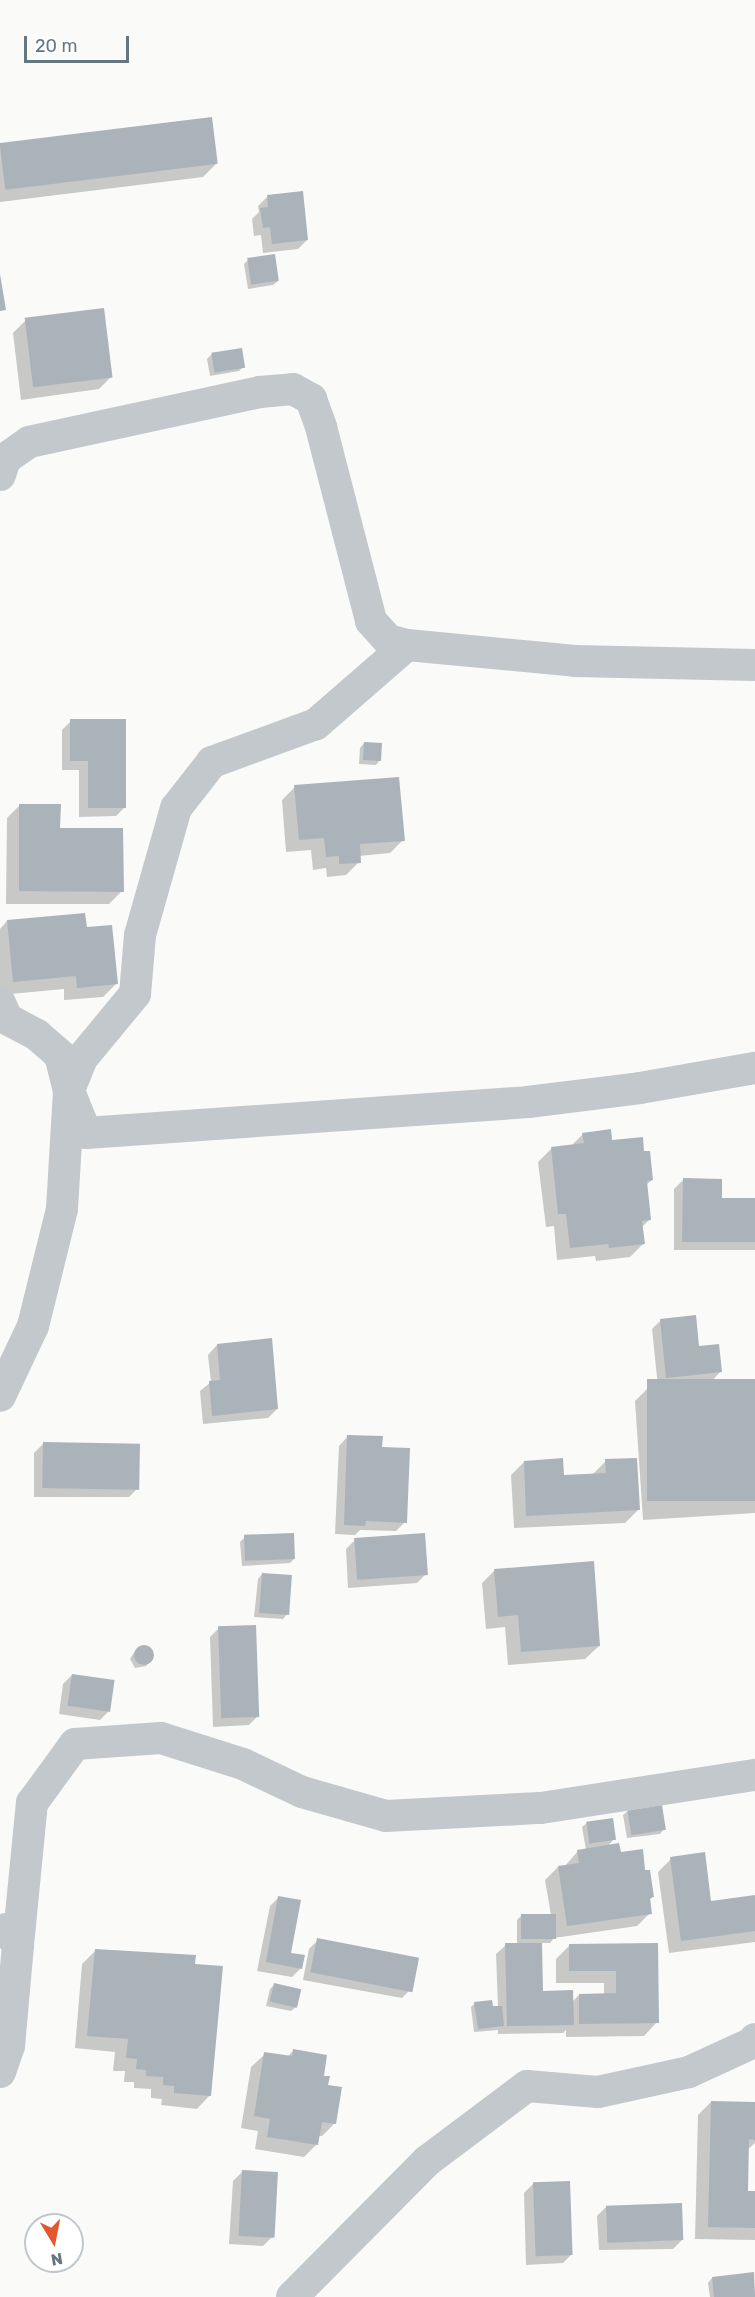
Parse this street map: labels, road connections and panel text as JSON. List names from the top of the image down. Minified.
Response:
{"scale_bar":"20 m","north":"bottom"}
